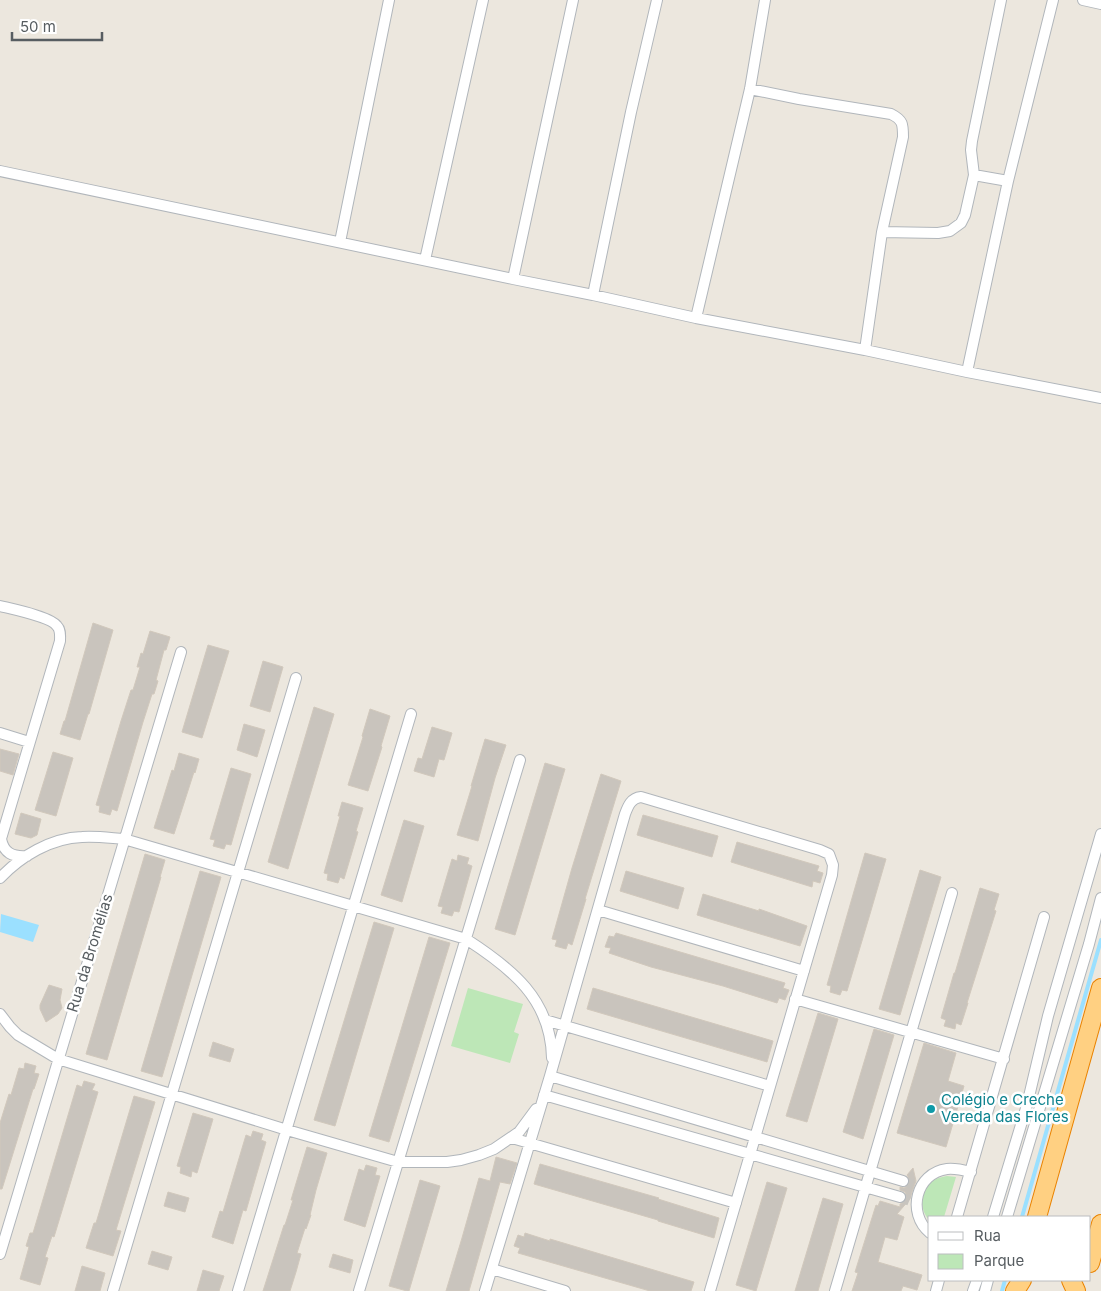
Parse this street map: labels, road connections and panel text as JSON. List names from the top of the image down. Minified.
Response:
{"streets":{"street":["Rua da Bromélias"]},"places":["Colégio e Creche Vereda das Flores"],"legend":["Rua","Parque"],"scale_bar":"50 m"}
